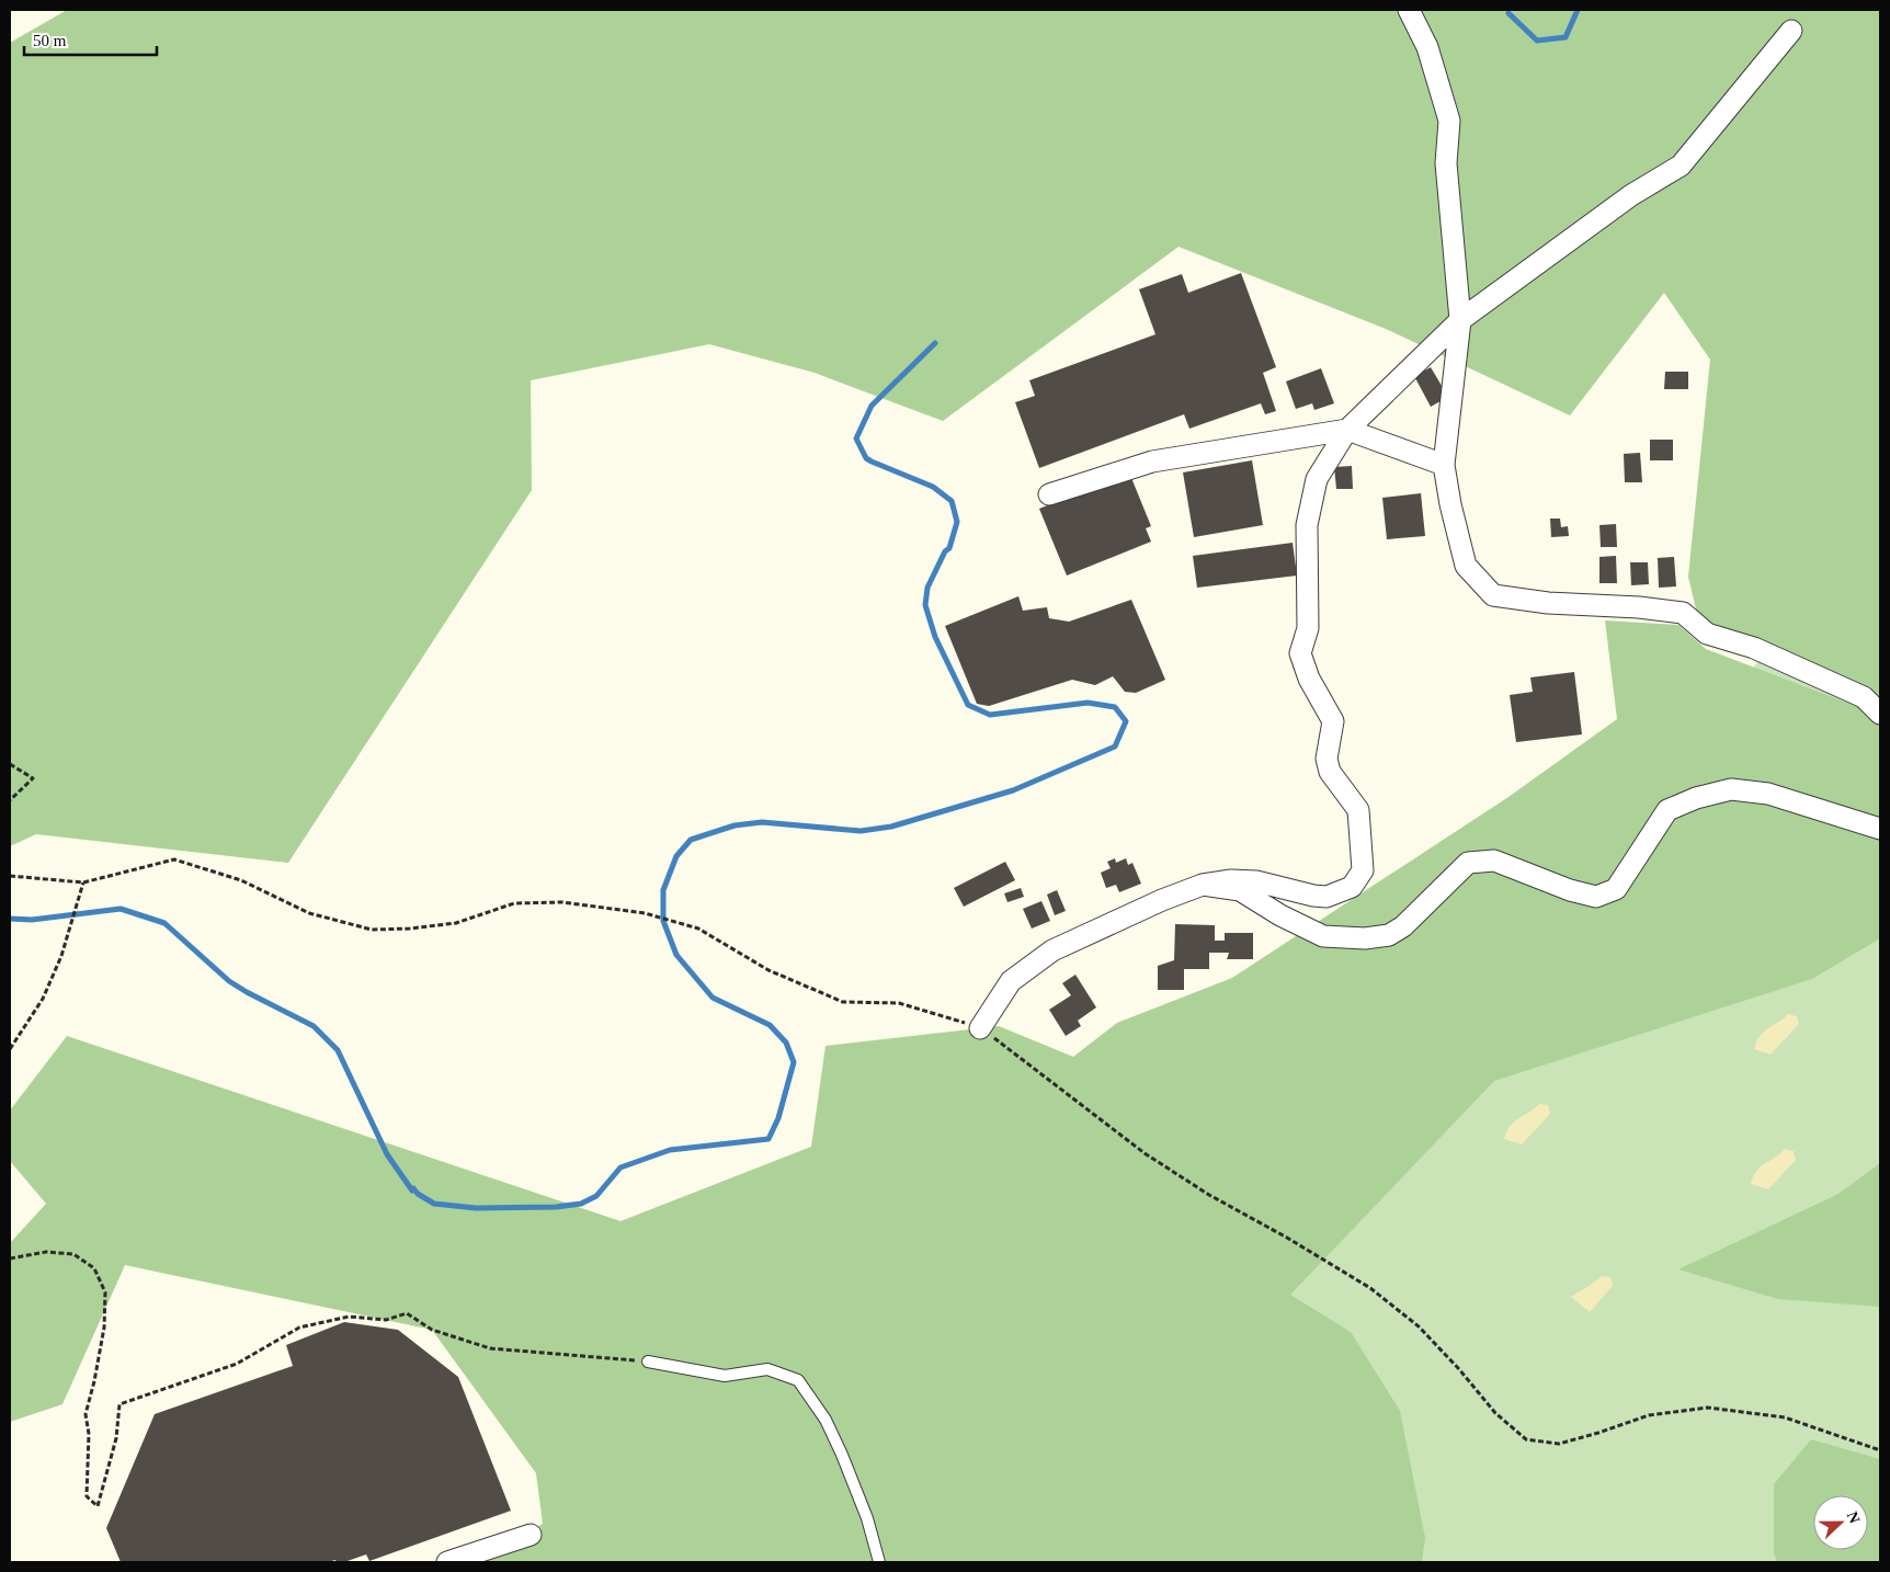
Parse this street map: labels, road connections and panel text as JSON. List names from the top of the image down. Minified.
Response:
{"scale_bar":"50 m","north":"right"}
